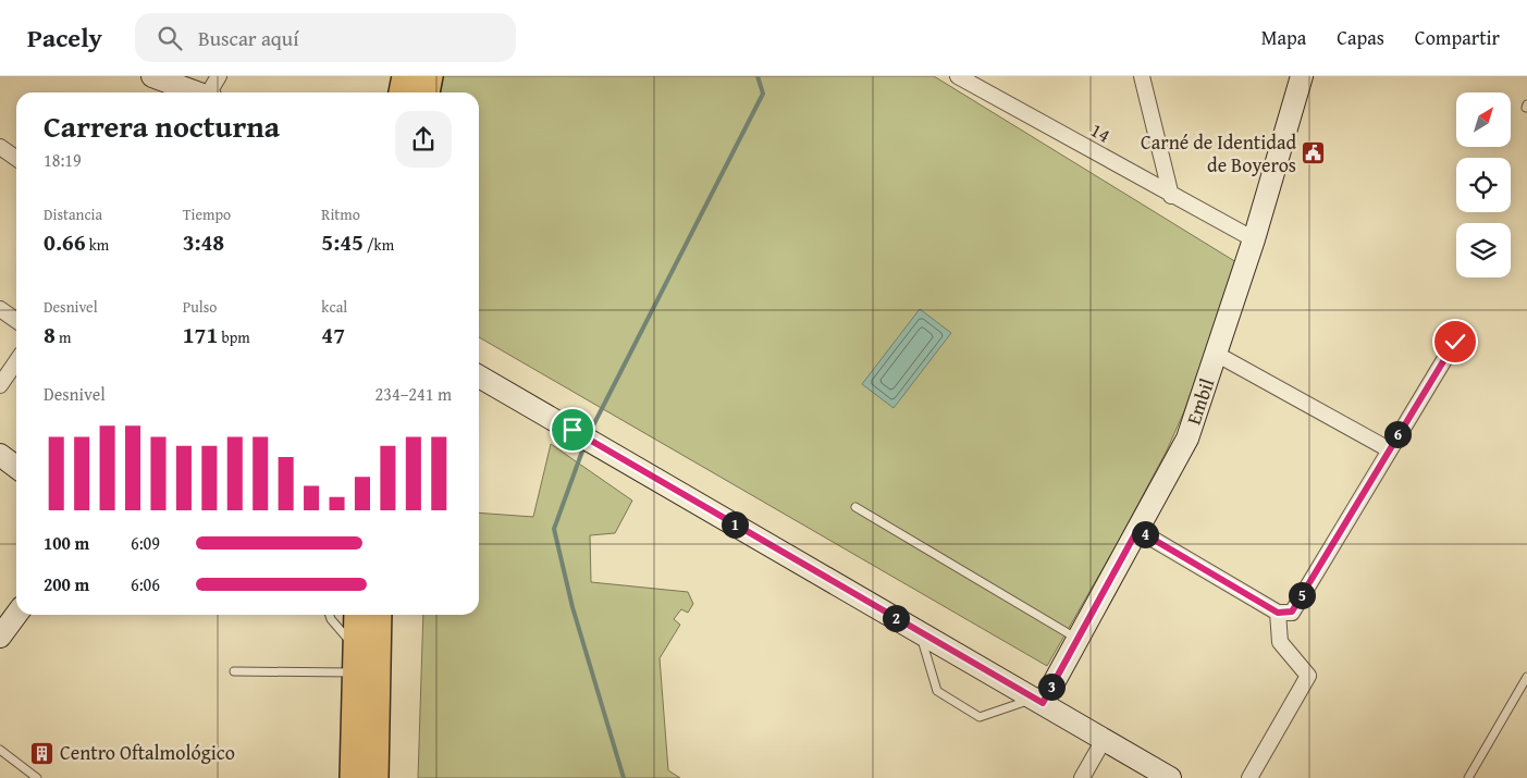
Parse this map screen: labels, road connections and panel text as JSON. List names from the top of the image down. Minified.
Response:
{"streets":{"main road":["Embil"],"street":["14"]},"crossings":[["14","Embil"]],"places":{"public building":["Carné de Identidad de Boyeros"],"building":["Centro Oftalmológico"]},"north":"top right","page":{"header":"Pacely","search":"Buscar aquí","nav":["Mapa","Capas","Compartir"],"heading":["Carrera nocturna","18:19"],"stats":[["Distancia","0.66 km"],["Tiempo","3:48"],["Ritmo","5:45 /km"],["Desnivel","8 m"],["Pulso","171 bpm"],["kcal","47"]],"chart":["Desnivel","234–241 m"],"pins":["6","1","4","5","2","3"],"list":[{"name":"100 m","note":"6:09"},{"name":"200 m","note":"6:06"}]}}
